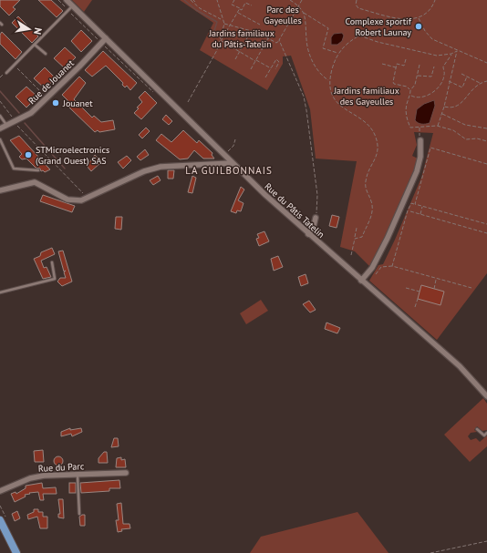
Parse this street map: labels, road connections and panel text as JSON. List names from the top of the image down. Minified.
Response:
{"streets":{"street":["Rue de Jouanet","Rue du Pâtis Tatelin","Rue du Parc"]},"crossings":[["Rue de Jouanet","Rue du Pâtis Tatelin"]],"districts":["LA GUILBONNAIS"],"parks":["Parc des Gayeulles","Jardins familiaux du Pâtis-Tatelin","Jardins familiaux des Gayeulles"],"places":["Complexe sportif Robert Launay","Jouanet","STMicroelectronics (Grand Ouest) SAS"],"north":"right"}
